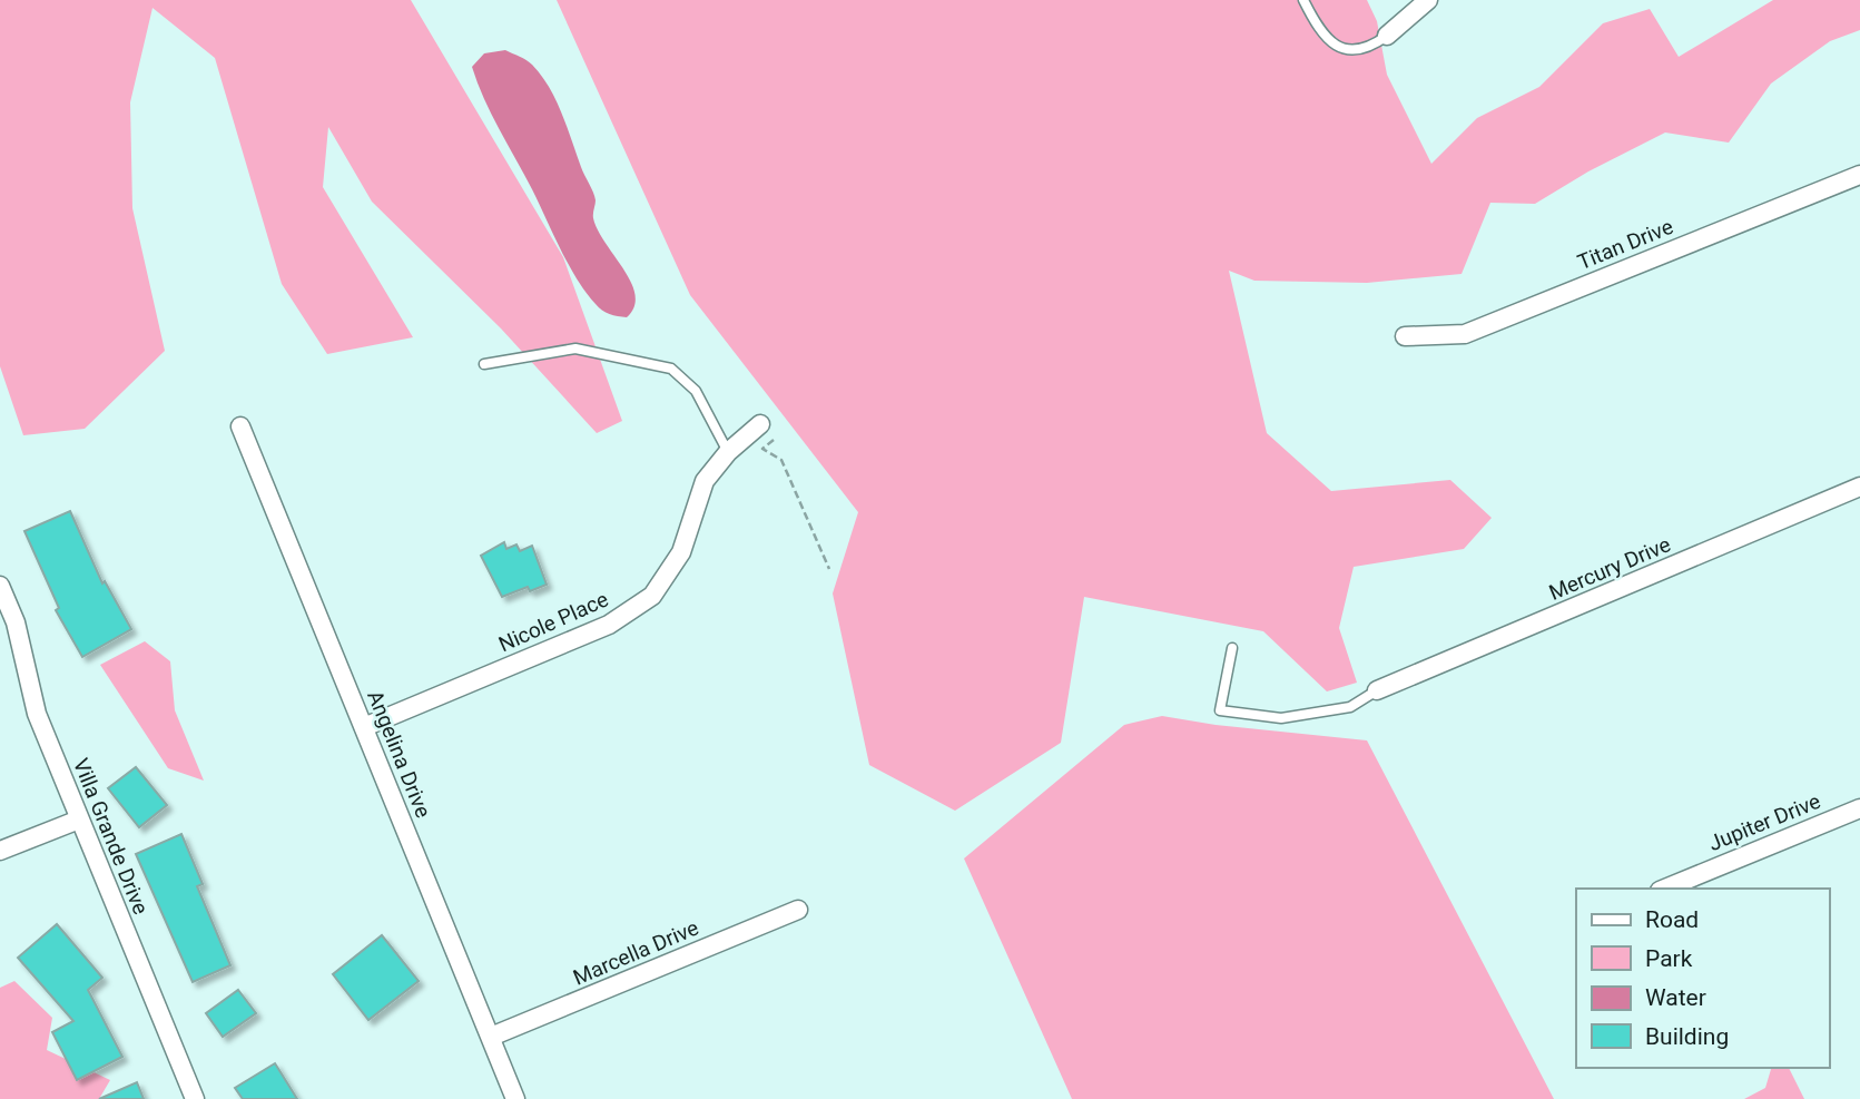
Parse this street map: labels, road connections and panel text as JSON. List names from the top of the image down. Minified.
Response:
{"streets":{"street":["Titan Drive","Mercury Drive","Nicole Place","Angelina Drive","Jupiter Drive","Villa Grande Drive","Marcella Drive"]},"crossings":[["Nicole Place","Angelina Drive"],["Angelina Drive","Marcella Drive"]],"legend":["Road","Park","Water","Building"]}
